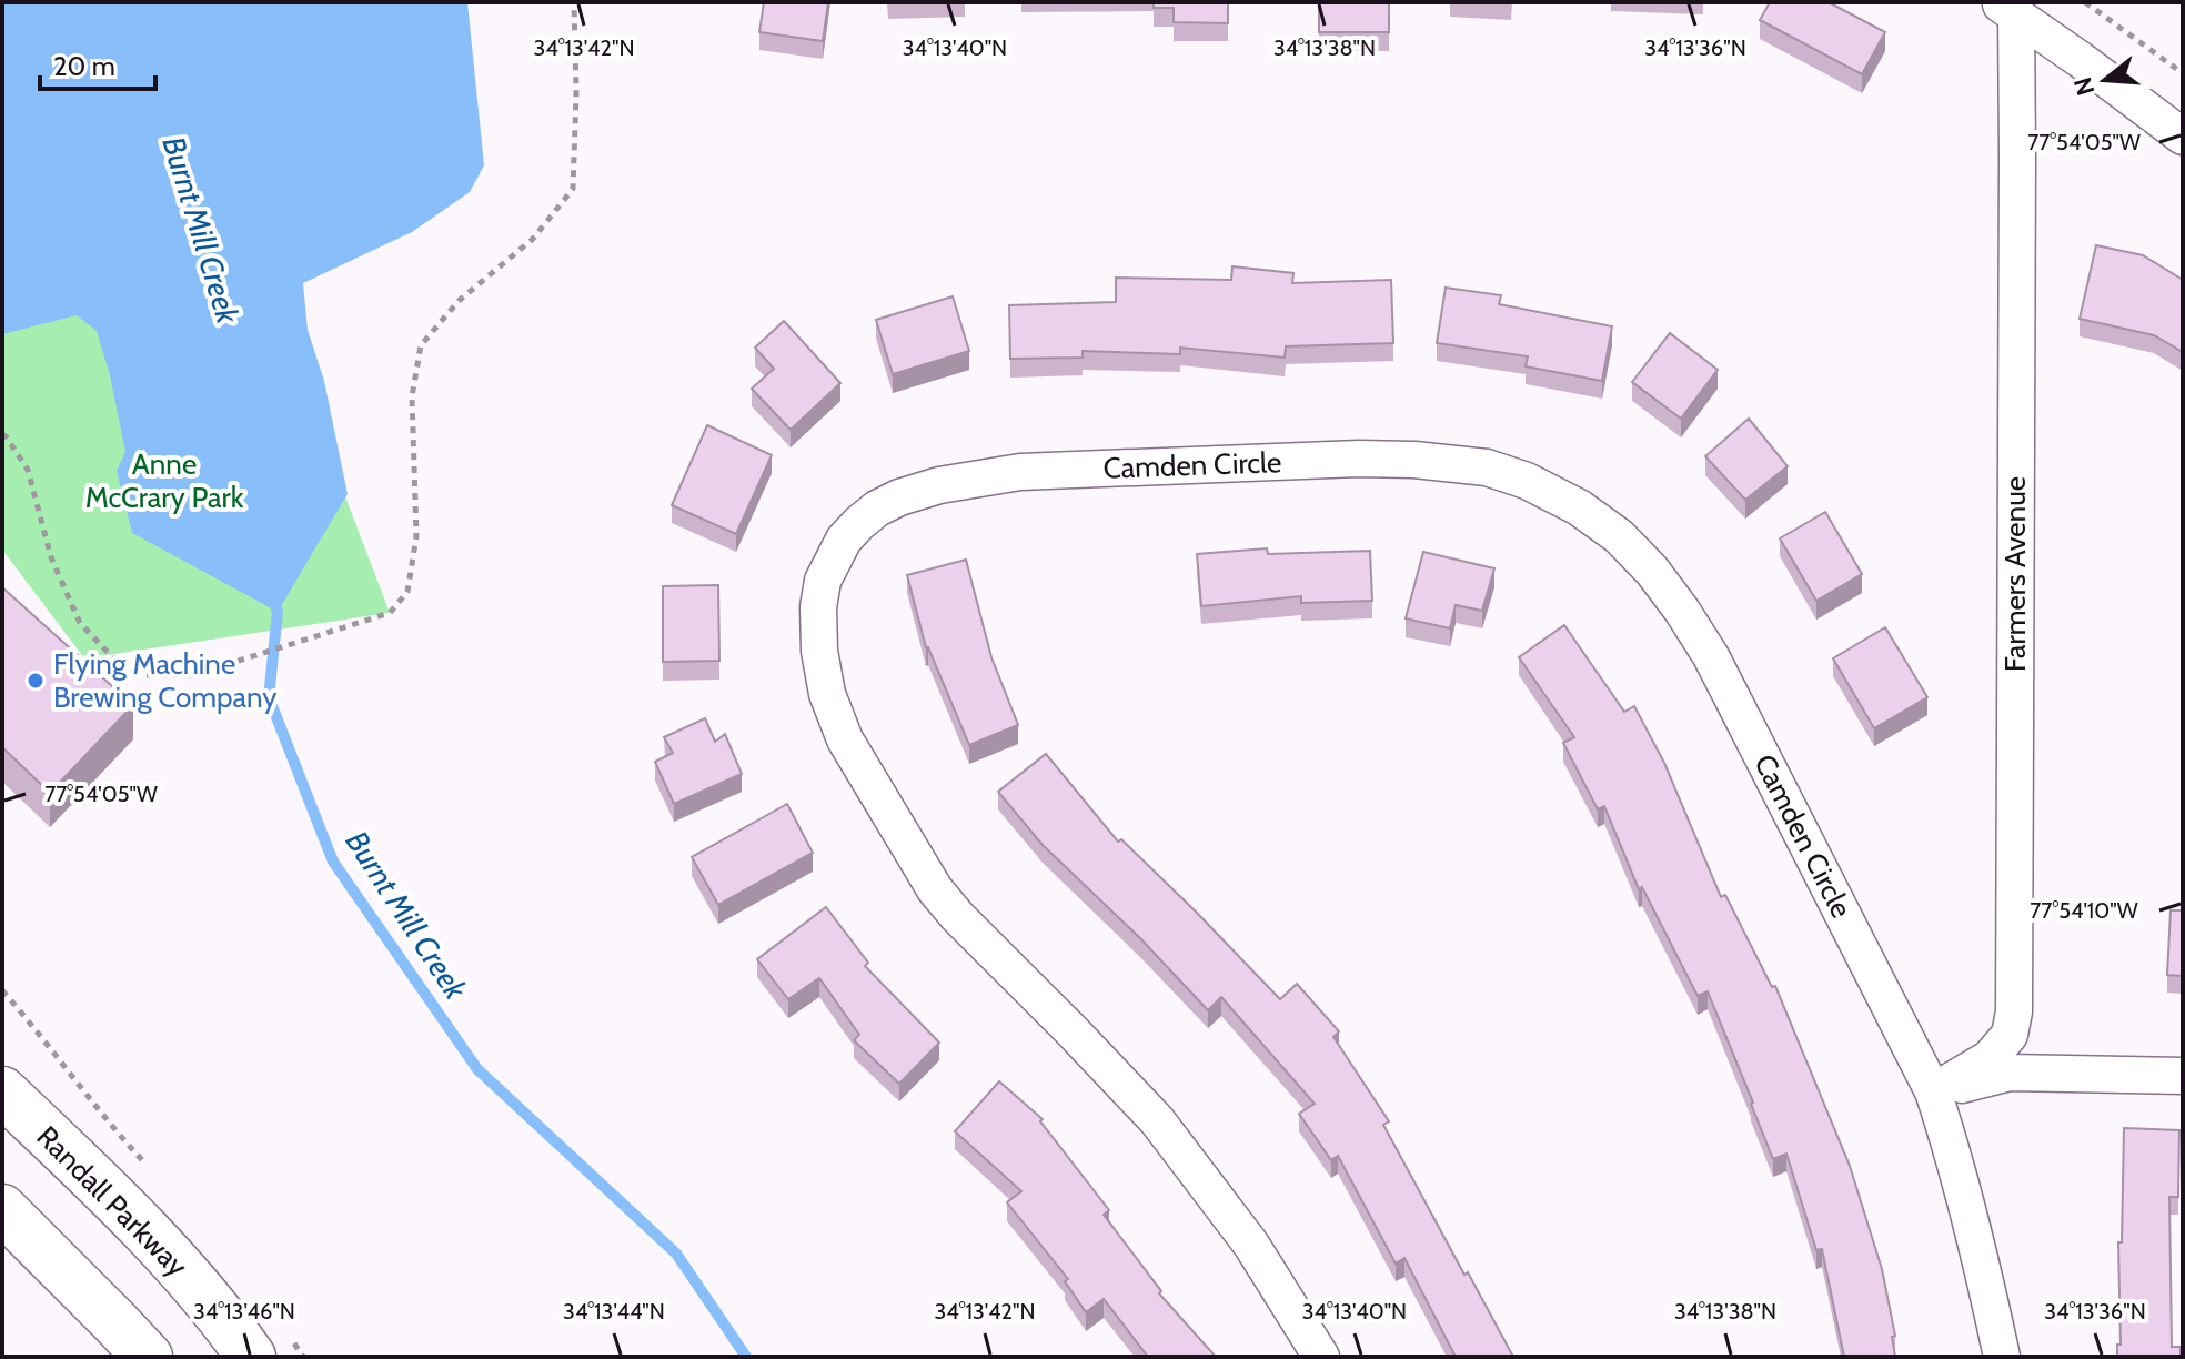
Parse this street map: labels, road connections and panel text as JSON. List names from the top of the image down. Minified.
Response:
{"streets":{"main road":["Randall Parkway"],"street":["Camden Circle","Farmers Avenue"]},"crossings":[["Camden Circle","Farmers Avenue"]],"water":["Burnt Mill Creek"],"parks":["Anne McCrary Park"],"places":["Flying Machine Brewing Company"],"scale_bar":"20 m","north":"left","coordinates":["34°13'42\"N","34°13'40\"N","34°13'38\"N","34°13'36\"N","77°54'05\"W","77°54'10\"W","34°13'46\"N","34°13'44\"N"]}
